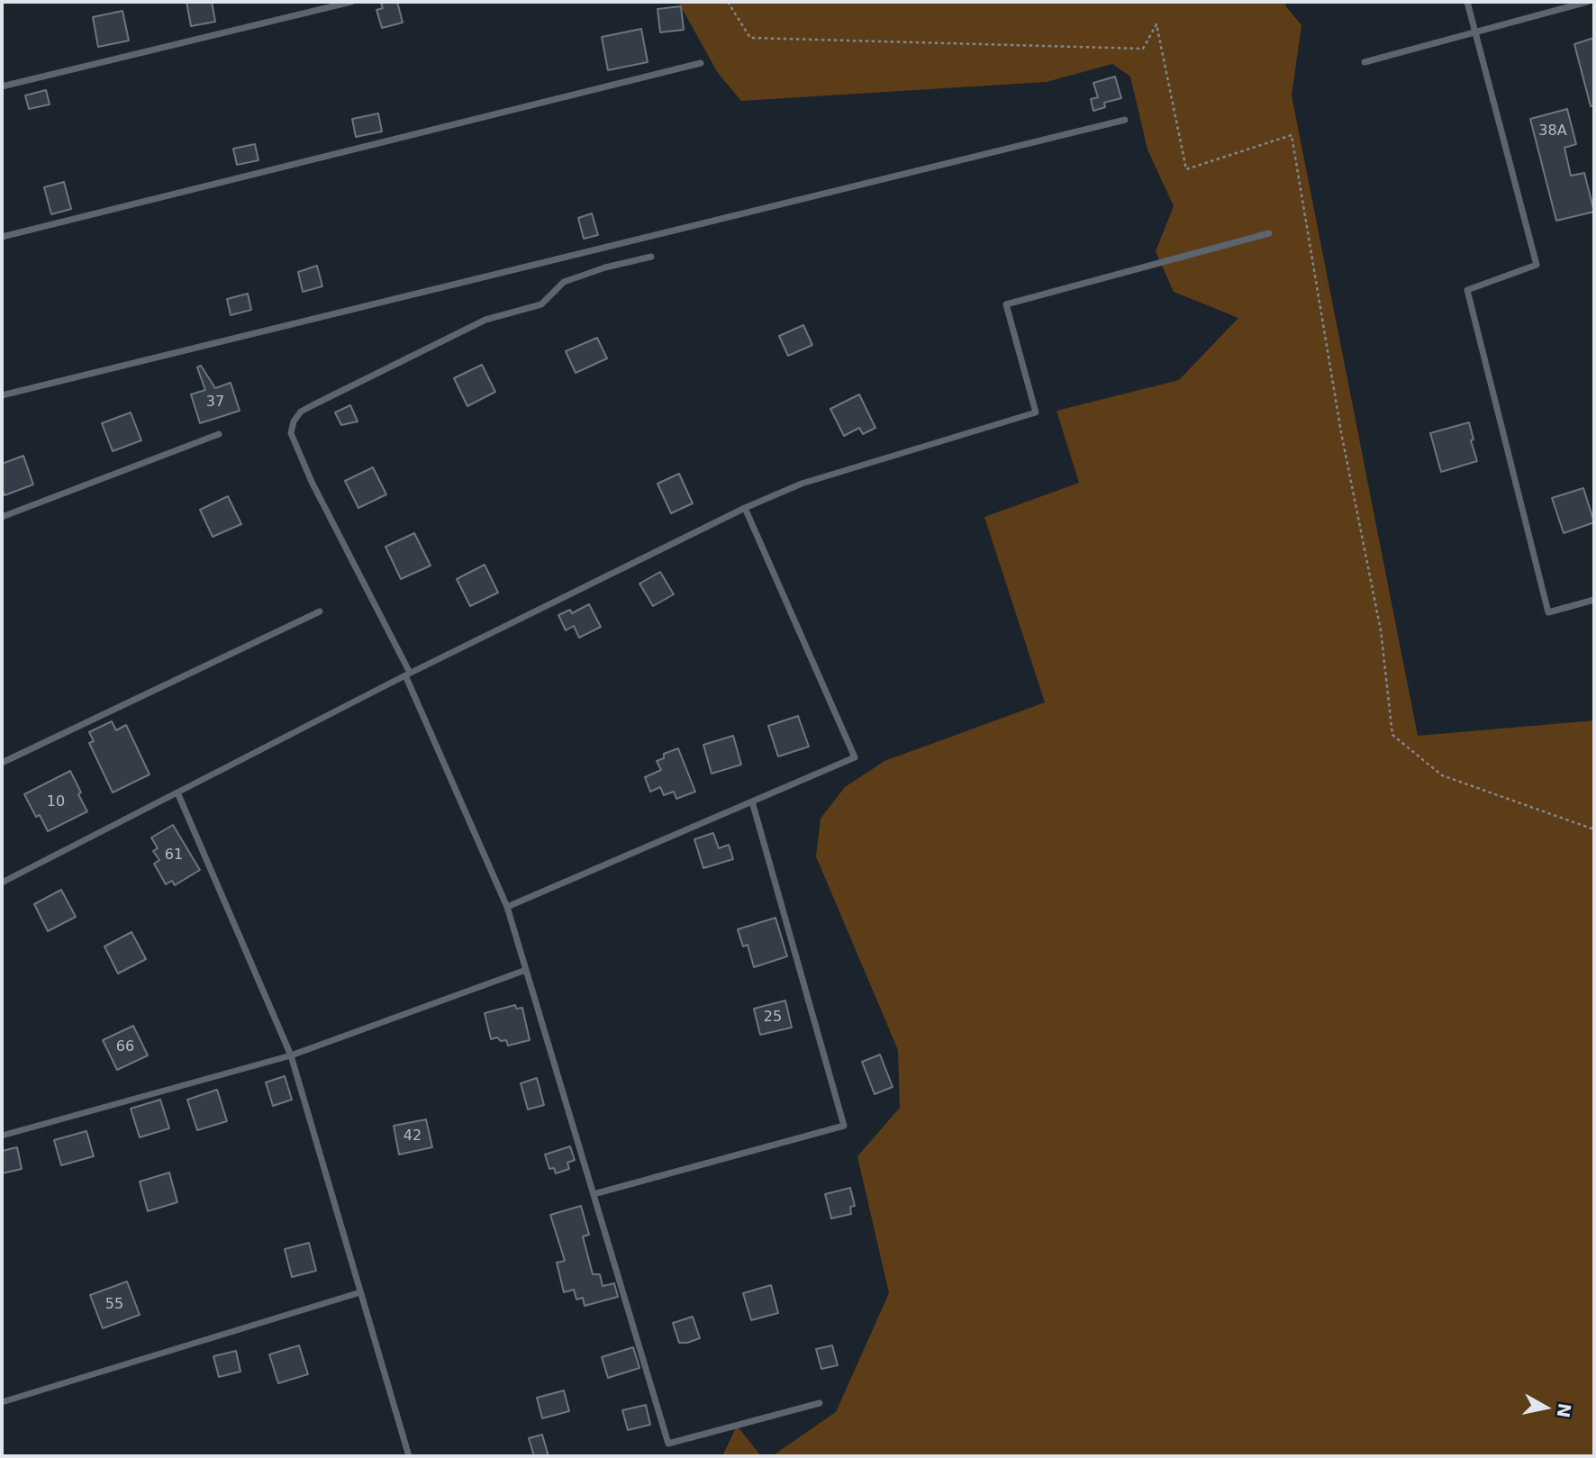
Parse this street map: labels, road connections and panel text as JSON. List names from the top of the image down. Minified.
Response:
{"house_numbers":["38А","37","10","61","25","66","42","55"],"north":"right"}
